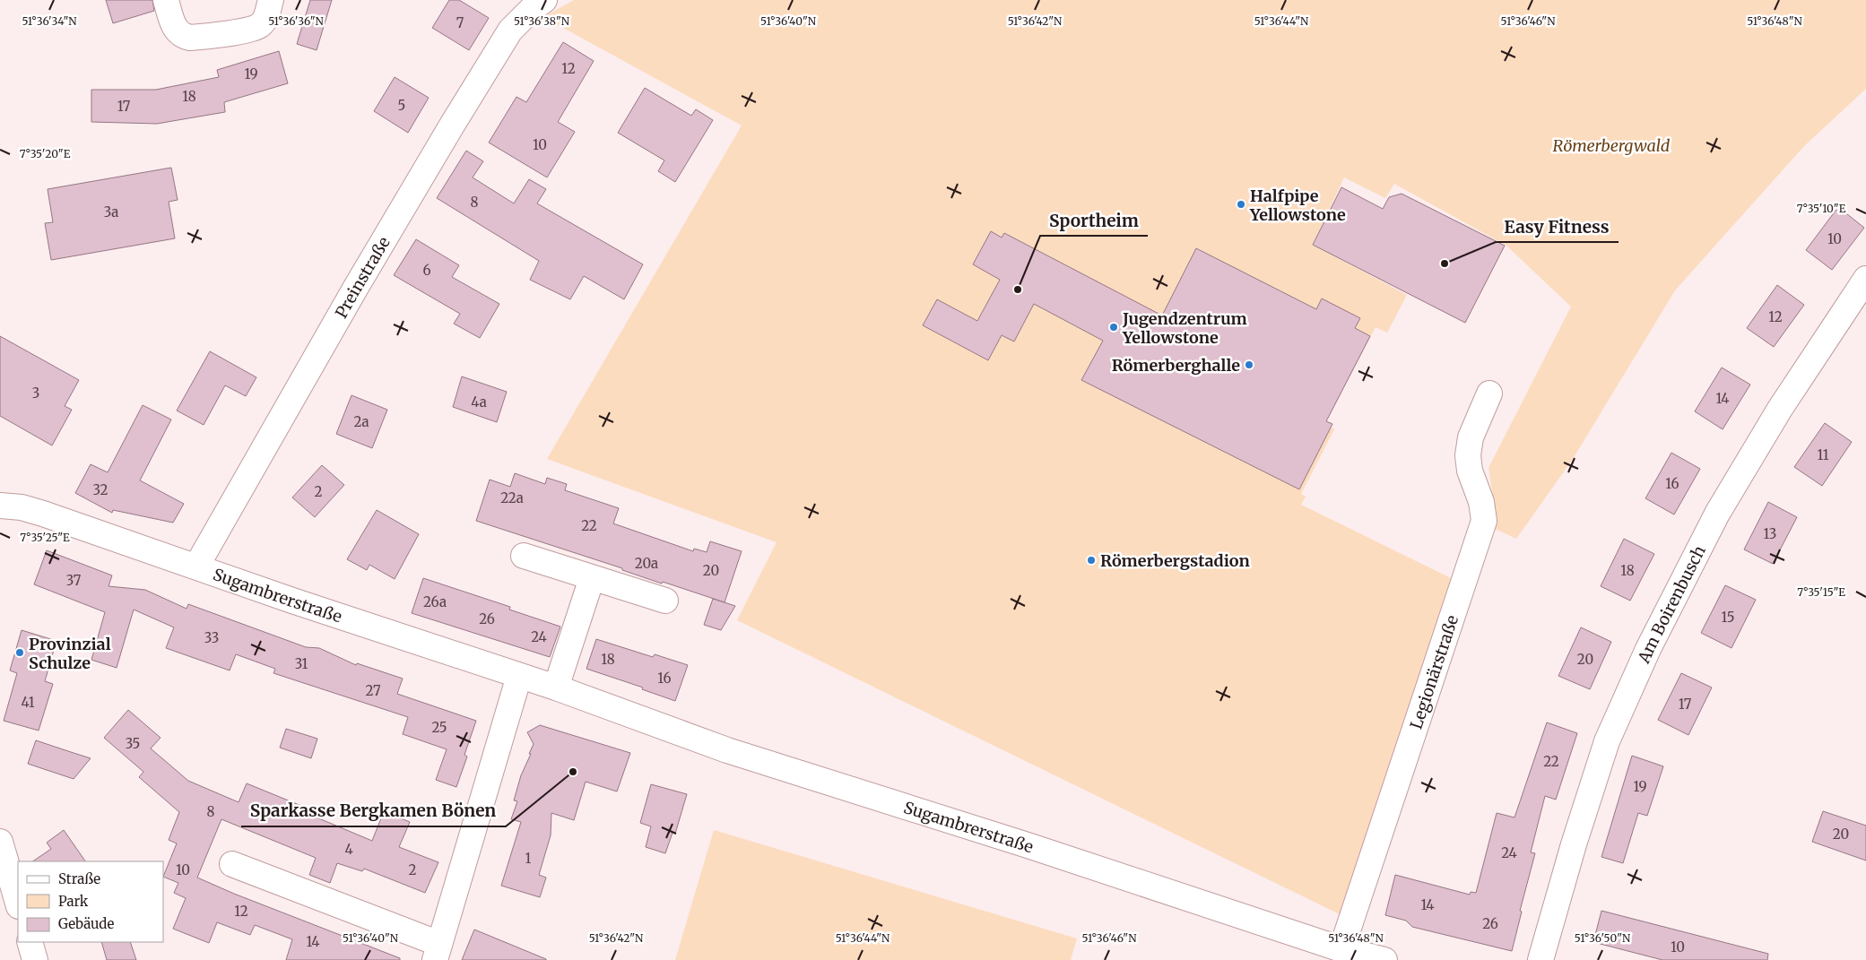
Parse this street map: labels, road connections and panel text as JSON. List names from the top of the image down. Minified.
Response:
{"streets":{"street":["Preinstraße","Sugambrerstraße","Am Boirenbusch","Legionärstraße"]},"crossings":[["Preinstraße","Sugambrerstraße"],["Sugambrerstraße","Legionärstraße"]],"parks":["Römerbergwald"],"places":["Halfpipe Yellowstone","Easy Fitness","Sportheim","Jugendzentrum Yellowstone","Römerberghalle","Römerbergstadion","Provinzial Schulze","Sparkasse Bergkamen Bönen"],"house_numbers":["7","12","19","18","5","17","10","8","3a","10","6","12","3","14","4a","2a","11","16","32","2","22a","22","13","20a","20","18","37","26a","15","26","24","33","18","20","31","16","27","41","17","25","35","22","19","8","20","4","24","1","10","2","14","12","26","14","10"],"legend":["Straße","Park","Gebäude"],"coordinates":["51°36'34\"N","51°36'36\"N","51°36'40\"N","51°36'44\"N","51°36'48\"N","51°36'38\"N","51°36'42\"N","51°36'46\"N","7°35'20\"E","7°35'10\"E","7°35'25\"E","7°35'15\"E","51°36'50\"N"]}
